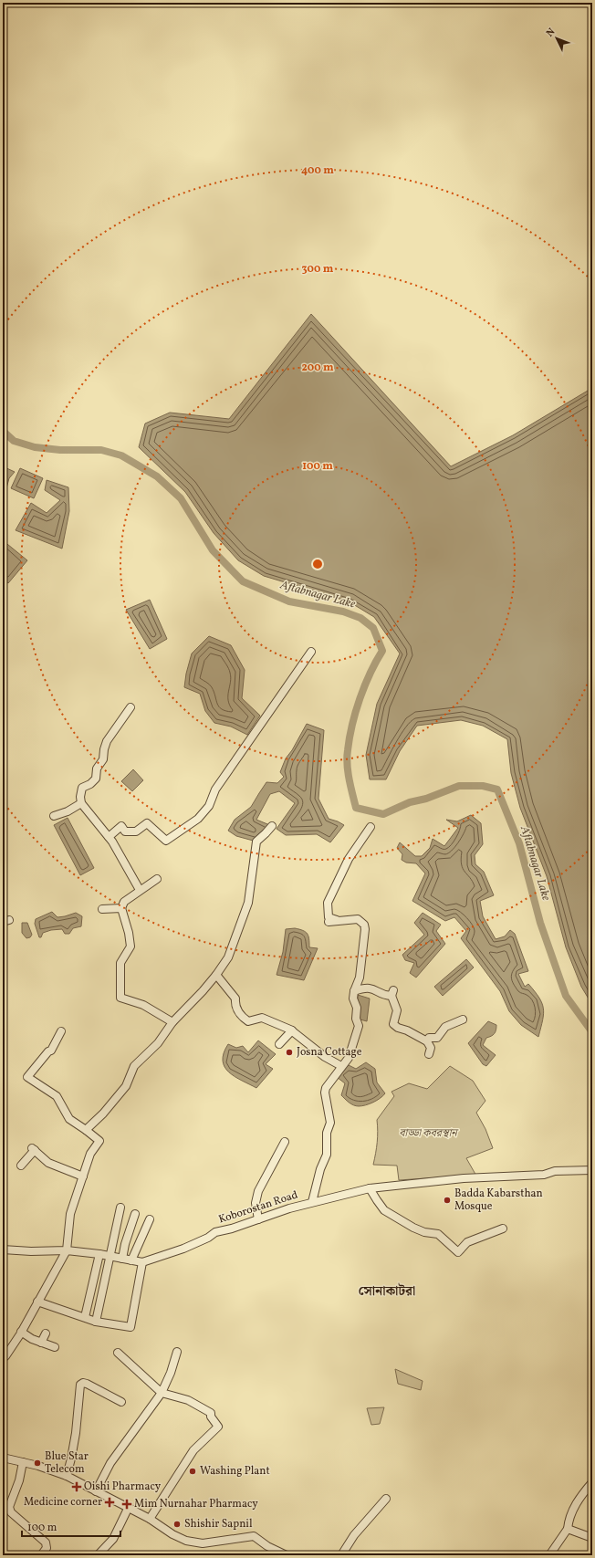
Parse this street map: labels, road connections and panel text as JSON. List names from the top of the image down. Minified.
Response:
{"streets":{"street":["Koborostan Road"]},"districts":["সোনাকাটরা"],"water":["Aftabnagar Lake"],"parks":["বাড্ডা কবরস্থান"],"places":{"other":["Josna Cottage","Badda Kabarsthan Mosque","Blue Star Telecom","Washing Plant","Shishir Sapnil"],"health":["Oishi Pharmacy","Medicine corner","Mim Nurnahar Pharmacy"]},"scale_bar":"100 m","north":"top left","rings":["400 m","300 m","200 m","100 m"]}
